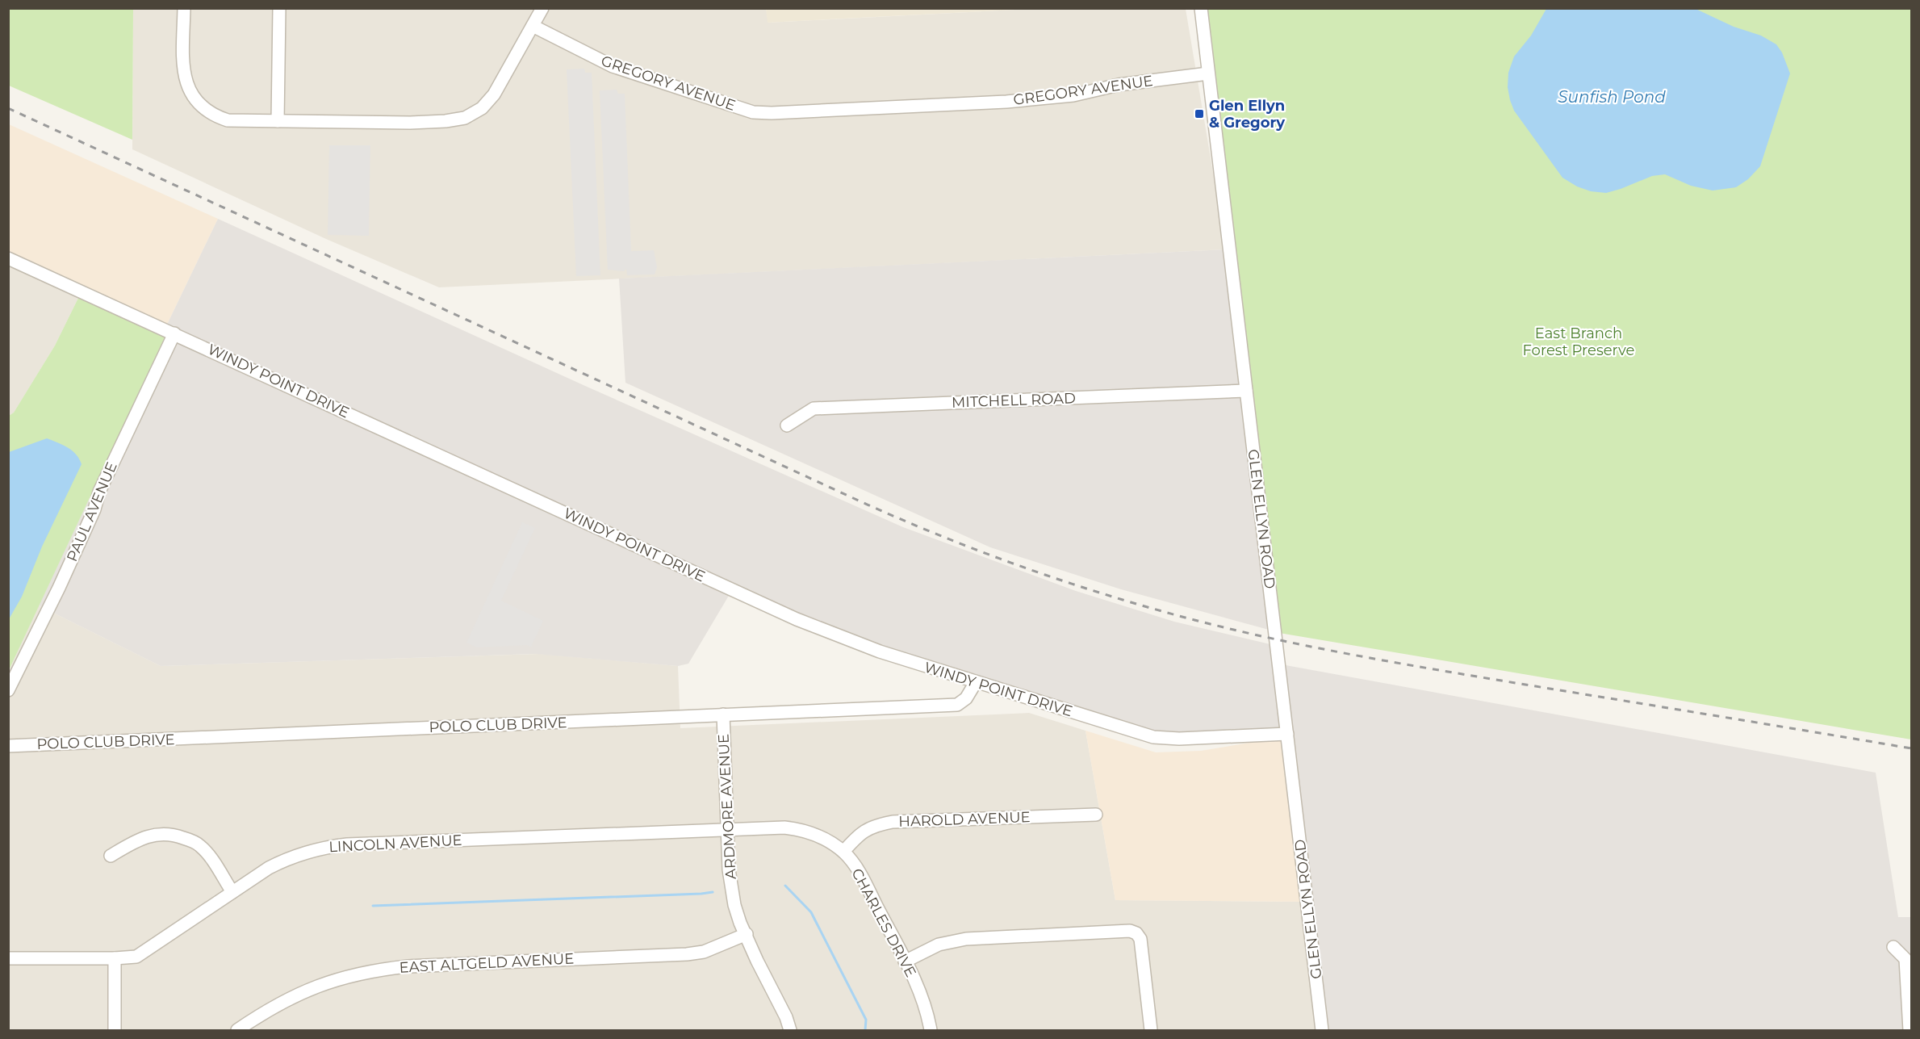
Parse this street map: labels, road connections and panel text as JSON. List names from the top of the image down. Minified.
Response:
{"streets":{"street":["GREGORY AVENUE","WINDY POINT DRIVE","MITCHELL ROAD","PAUL AVENUE","GLEN ELLYN ROAD","POLO CLUB DRIVE","ARDMORE AVENUE","HAROLD AVENUE","LINCOLN AVENUE","CHARLES DRIVE","EAST ALTGELD AVENUE"]},"crossings":[["GREGORY AVENUE","GLEN ELLYN ROAD"],["WINDY POINT DRIVE","PAUL AVENUE"],["WINDY POINT DRIVE","GLEN ELLYN ROAD"],["WINDY POINT DRIVE","POLO CLUB DRIVE"],["MITCHELL ROAD","GLEN ELLYN ROAD"],["POLO CLUB DRIVE","ARDMORE AVENUE"],["ARDMORE AVENUE","LINCOLN AVENUE"],["ARDMORE AVENUE","EAST ALTGELD AVENUE"],["HAROLD AVENUE","CHARLES DRIVE"],["LINCOLN AVENUE","CHARLES DRIVE"]],"water":["Sunfish Pond"],"parks":["East Branch Forest Preserve"],"places":{"transit":["Glen Ellyn & Gregory"]}}
